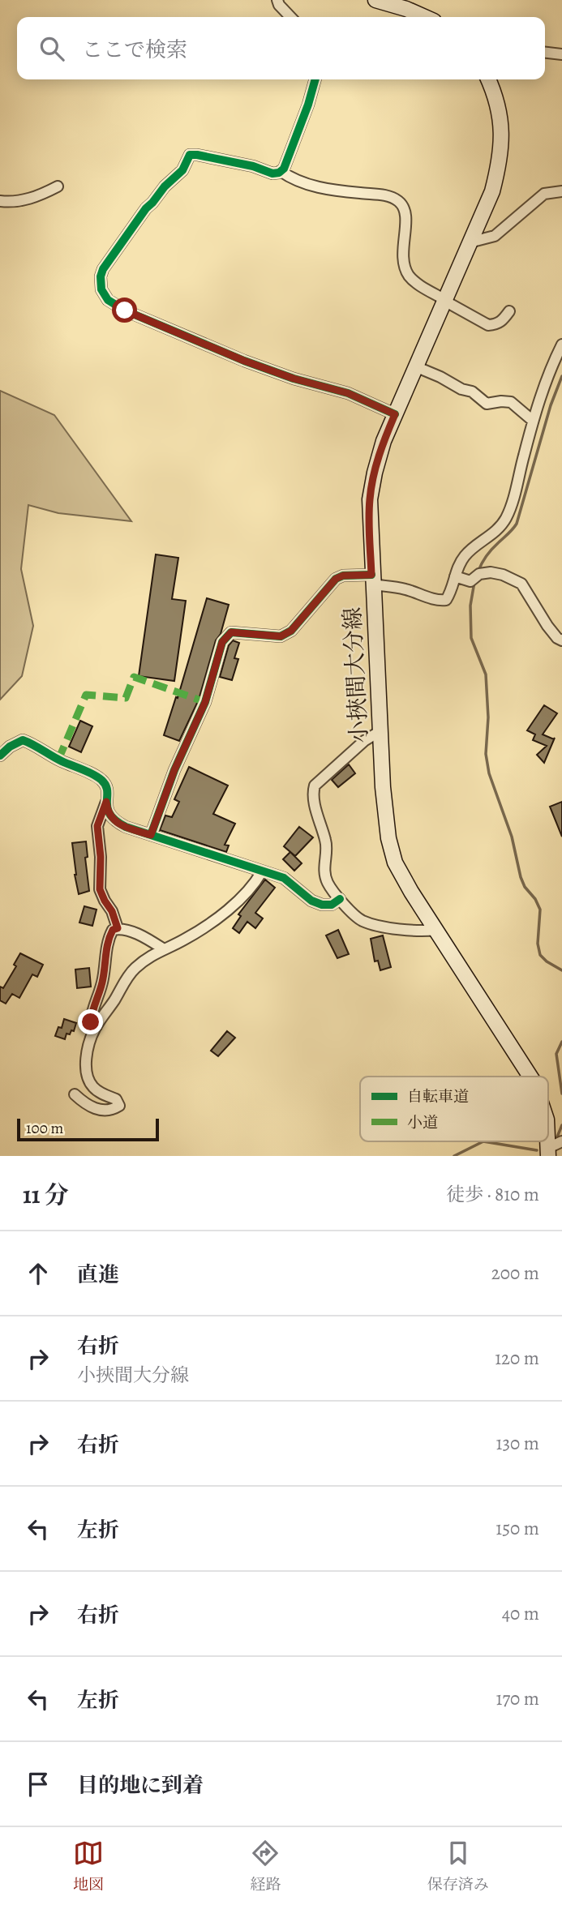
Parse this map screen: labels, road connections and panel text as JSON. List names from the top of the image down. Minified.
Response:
{"streets":{"main road":["小挾間大分線"]},"legend":["自転車道","小道"],"scale_bar":"100 m","page":{"search":"ここで検索","scale":"100 m","heading":["11 分","徒歩 · 810 m"],"list":[["直進","200 m"],["右折","小挾間大分線","120 m"],["右折","130 m"],["左折","150 m"],["右折","40 m"],["左折","170 m"],"目的地に到着"],"nav":["地図","経路","保存済み"]}}
